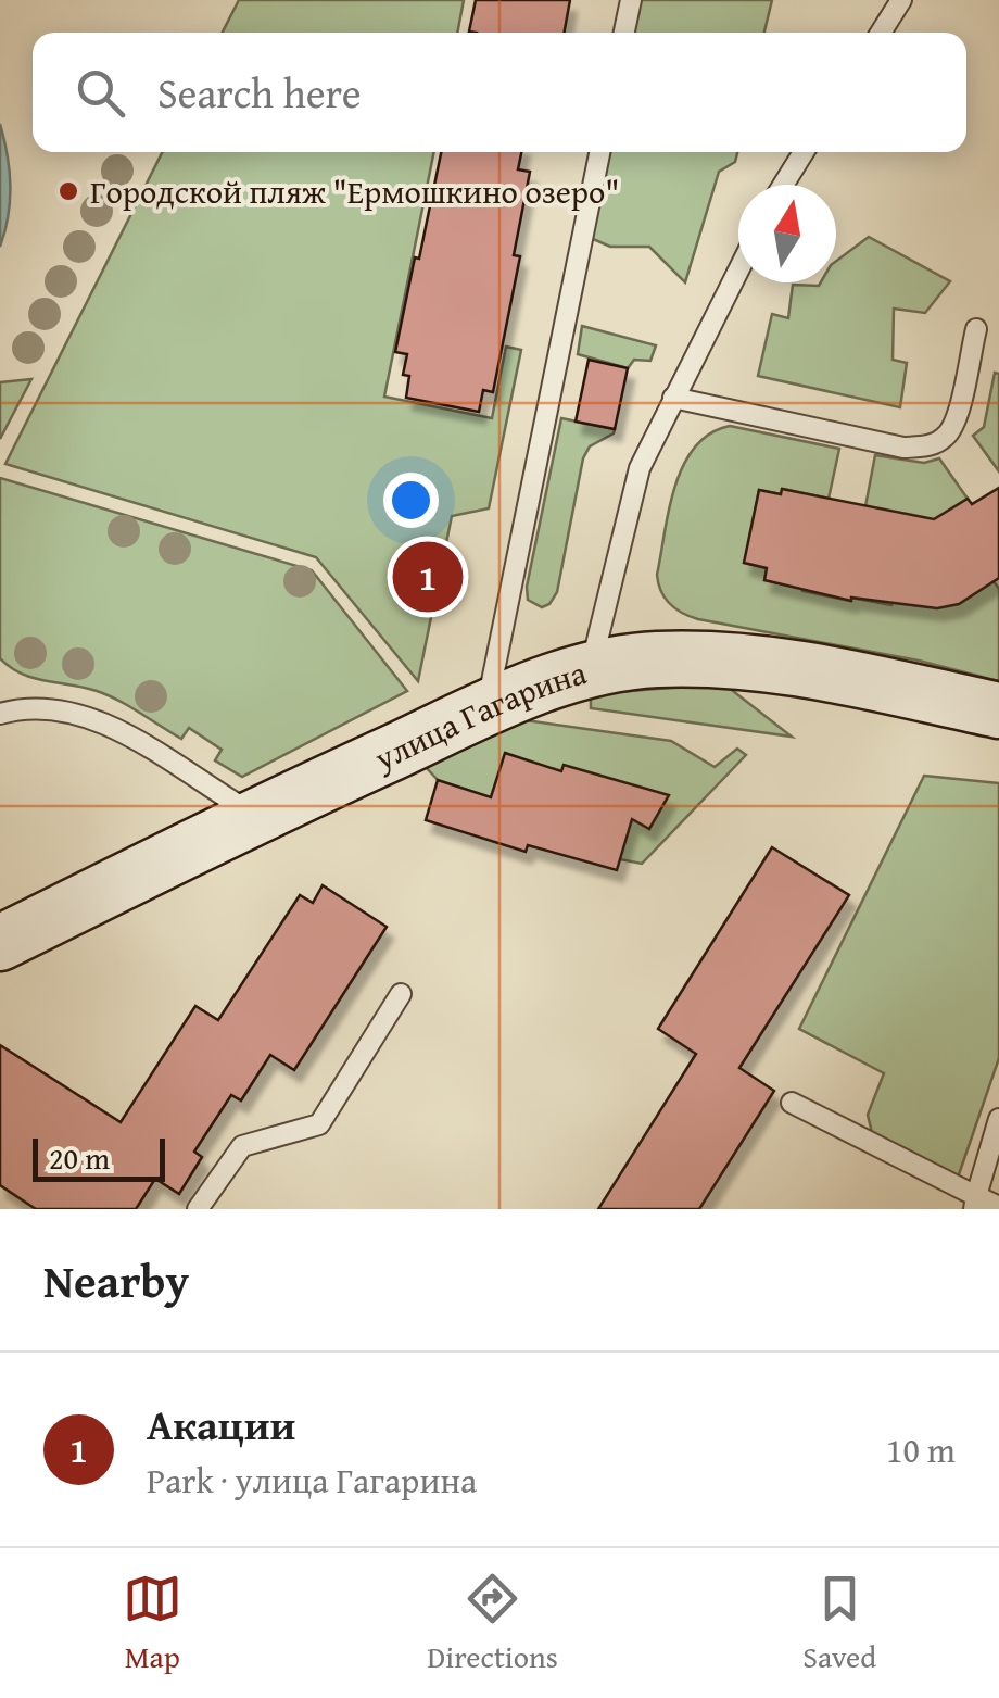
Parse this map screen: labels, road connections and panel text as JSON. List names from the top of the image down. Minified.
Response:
{"streets":{"street":["улица Гагарина"]},"places":["Городской пляж \"Ермошкино озеро\""],"scale_bar":"20 m","north":"top","page":{"search":"Search here","pins":"1","scale":"20 m","heading":"Nearby","list":[{"mark":"1","name":"Акации","note":"Park · улица Гагарина","value":"10 m"}],"nav":["Map","Directions","Saved"]}}
